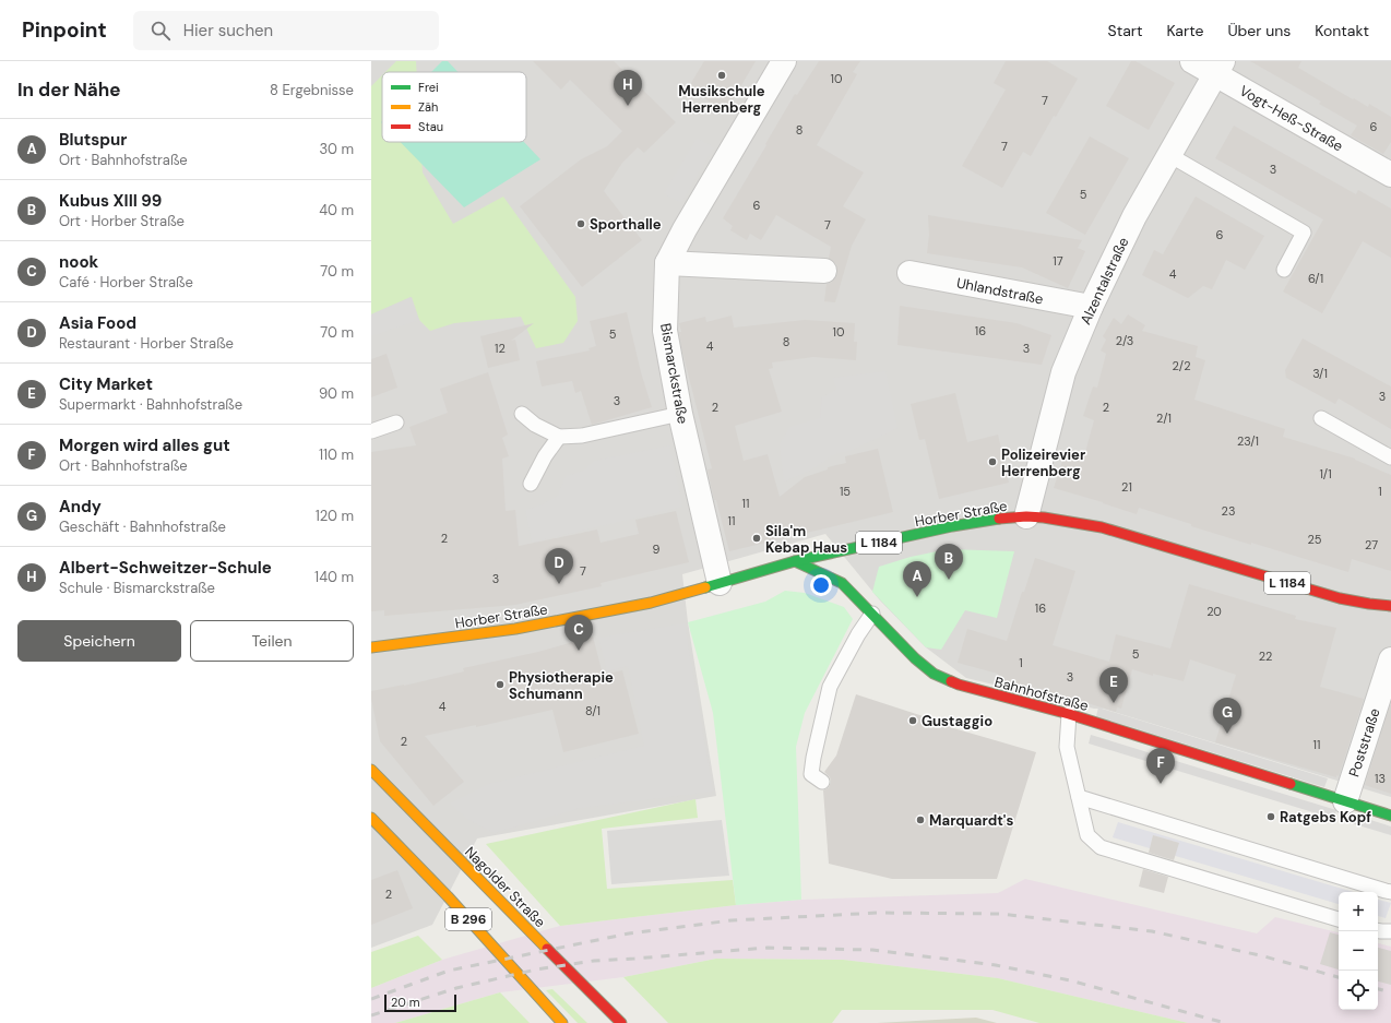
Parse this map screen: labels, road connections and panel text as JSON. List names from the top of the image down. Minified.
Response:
{"streets":{"main road":["Horber Straße","L 1184","Bahnhofstraße","Nagolder Straße","B 296"],"street":["Vogt-Heß-Straße","Alzentalstraße","Uhlandstraße","Bismarckstraße","Poststraße"]},"crossings":[["Vogt-Heß-Straße","Alzentalstraße"],["Alzentalstraße","Uhlandstraße"],["Alzentalstraße","Horber Straße"],["Bismarckstraße","Horber Straße"],["Horber Straße","L 1184"],["Horber Straße","Bahnhofstraße"],["Bahnhofstraße","Poststraße"]],"places":["Musikschule Herrenberg","Sporthalle","Polizeirevier Herrenberg","Sila'm Kebap Haus","Physiotherapie Schumann","Gustaggio","Ratgebs Kopf","Marquardt's"],"house_numbers":["10","7","6","8","7","3","5","6","7","6","17","4","6/1","16","10","5","2/3","8","4","12","3","2/2","3/1","3","3","2","2","2/1","23/1","1/1","21","15","1","11","23","11","2","25","27","9","7","3","16","20","5","22","1","3","4","8/1","2","11","13","2"],"legend":["Frei","Zäh","Stau"],"scale_bar":"20 m","page":{"header":"Pinpoint","search":"Hier suchen","nav":["Start","Karte","Über uns","Kontakt"],"heading":["In der Nähe","8 Ergebnisse"],"pins":["H","B","D","A","C","E","G","F"],"list":[{"mark":"A","name":"Blutspur","note":"Ort · Bahnhofstraße","value":"30 m"},{"mark":"B","name":"Kubus XIII 99","note":"Ort · Horber Straße","value":"40 m"},{"mark":"C","name":"nook","note":"Café · Horber Straße","value":"70 m"},{"mark":"D","name":"Asia Food","note":"Restaurant · Horber Straße","value":"70 m"},{"mark":"E","name":"City Market","note":"Supermarkt · Bahnhofstraße","value":"90 m"},{"mark":"F","name":"Morgen wird alles gut","note":"Ort · Bahnhofstraße","value":"110 m"},{"mark":"G","name":"Andy","note":"Geschäft · Bahnhofstraße","value":"120 m"},{"mark":"H","name":"Albert-Schweitzer-Schule","note":"Schule · Bismarckstraße","value":"140 m"}],"buttons":["Speichern","Teilen"],"map_buttons":["+","−"],"scale":"20 m"}}
